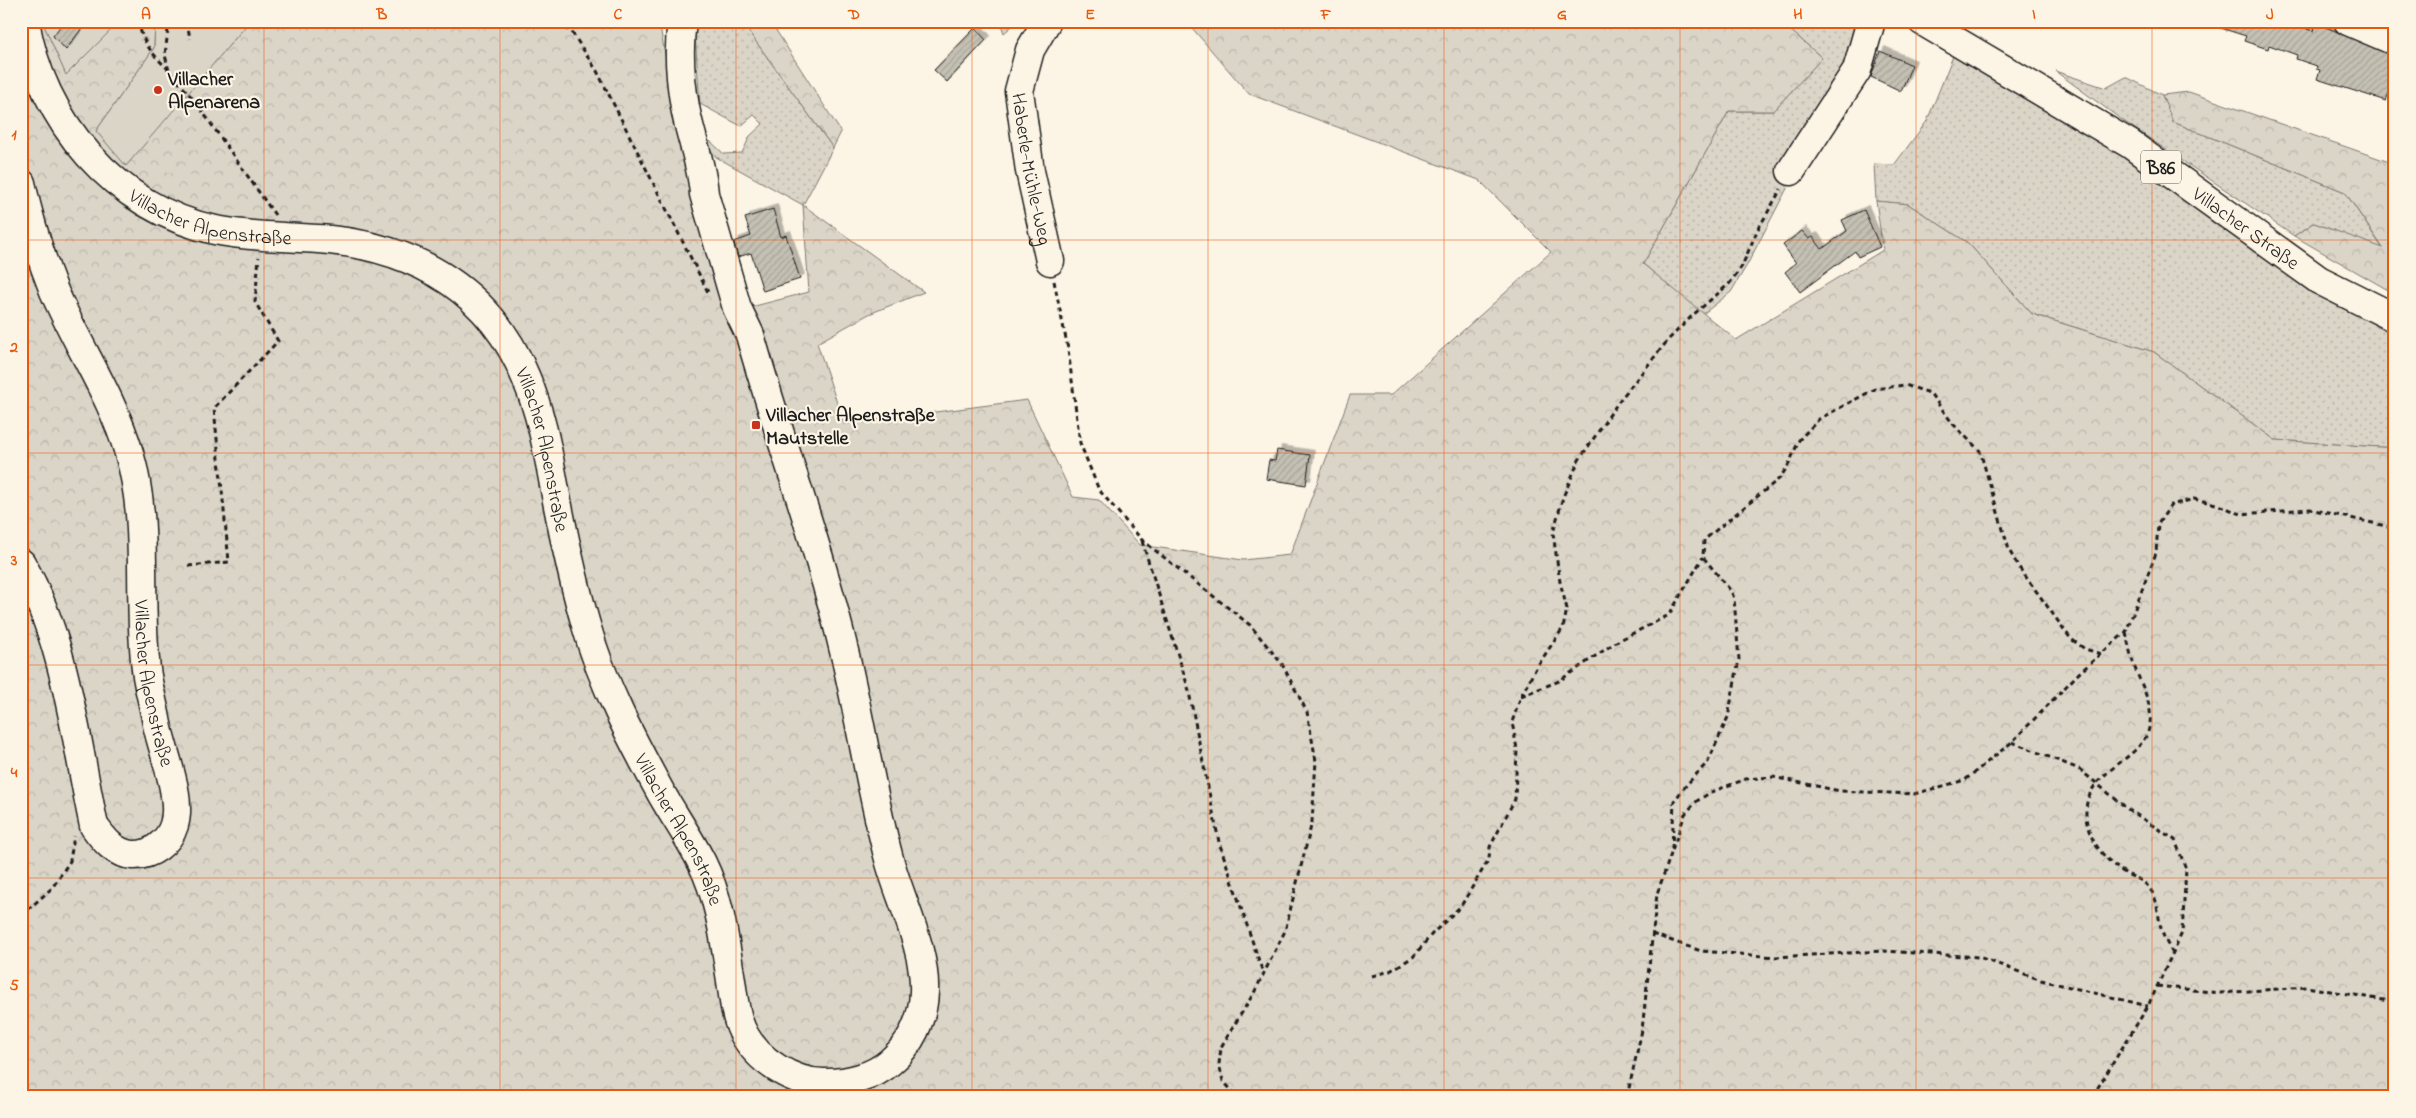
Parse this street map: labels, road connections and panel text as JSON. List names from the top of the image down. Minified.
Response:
{"streets":{"street":["B86","Haberle-Mühle-Weg","Villacher Alpenstraße","Villacher Straße"]},"places":{"other":["Villacher Alpenarena"],"transit":["Villacher Alpenstraße Mautstelle"]},"grid":{"columns":["A","B","C","D","E","F","G","H","I","J"],"rows":["1","2","3","4","5"]}}
